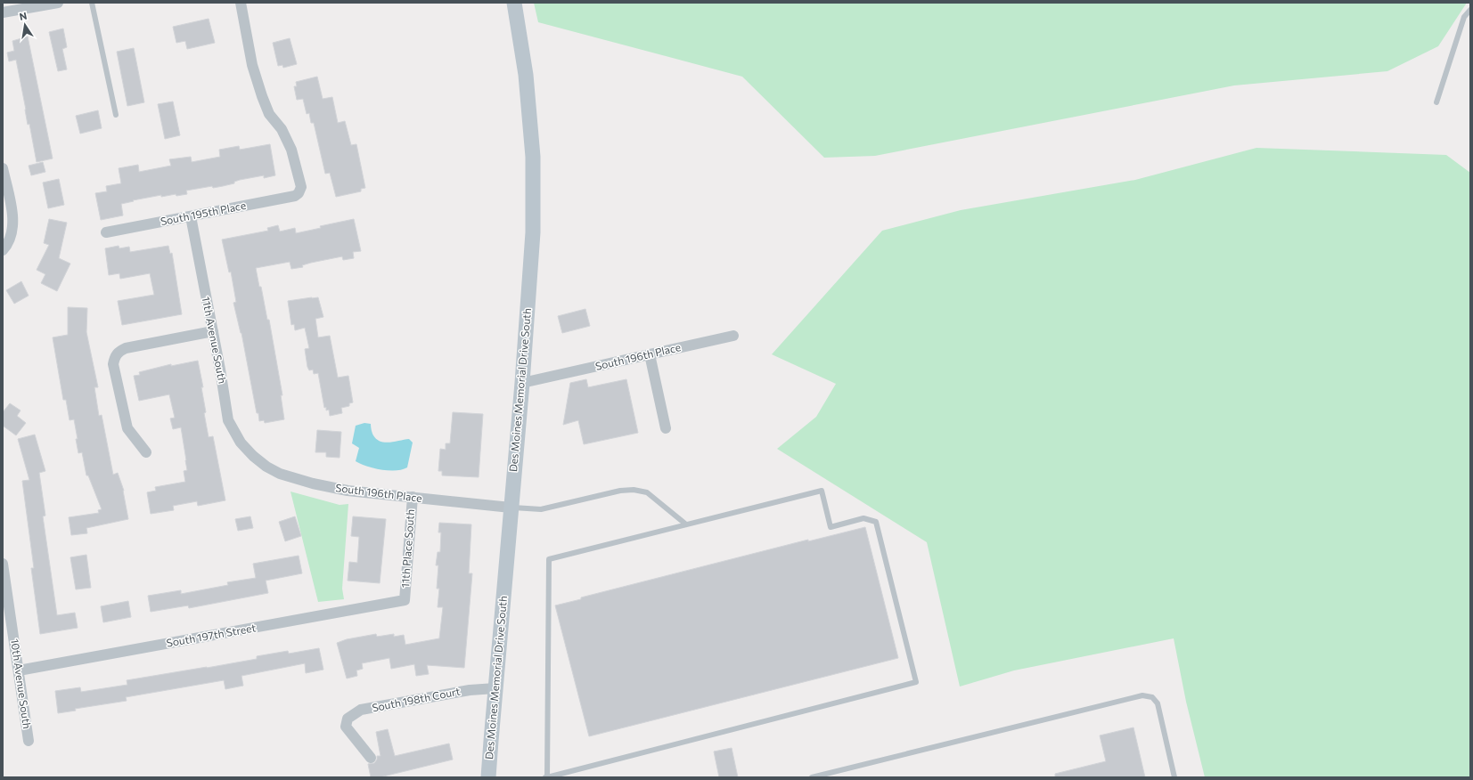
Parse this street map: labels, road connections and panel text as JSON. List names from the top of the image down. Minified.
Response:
{"streets":{"main road":["Des Moines Memorial Drive South"],"street":["South 195th Place","11th Avenue South","South 196th Place","11th Place South","South 197th Street","10th Avenue South","South 198th Court"]},"crossings":[["South 195th Place","11th Avenue South"],["11th Avenue South","South 196th Place"],["South 196th Place","Des Moines Memorial Drive South"],["South 196th Place","11th Place South"],["Des Moines Memorial Drive South","South 198th Court"],["11th Place South","South 197th Street"],["South 197th Street","10th Avenue South"]],"north":"top"}
